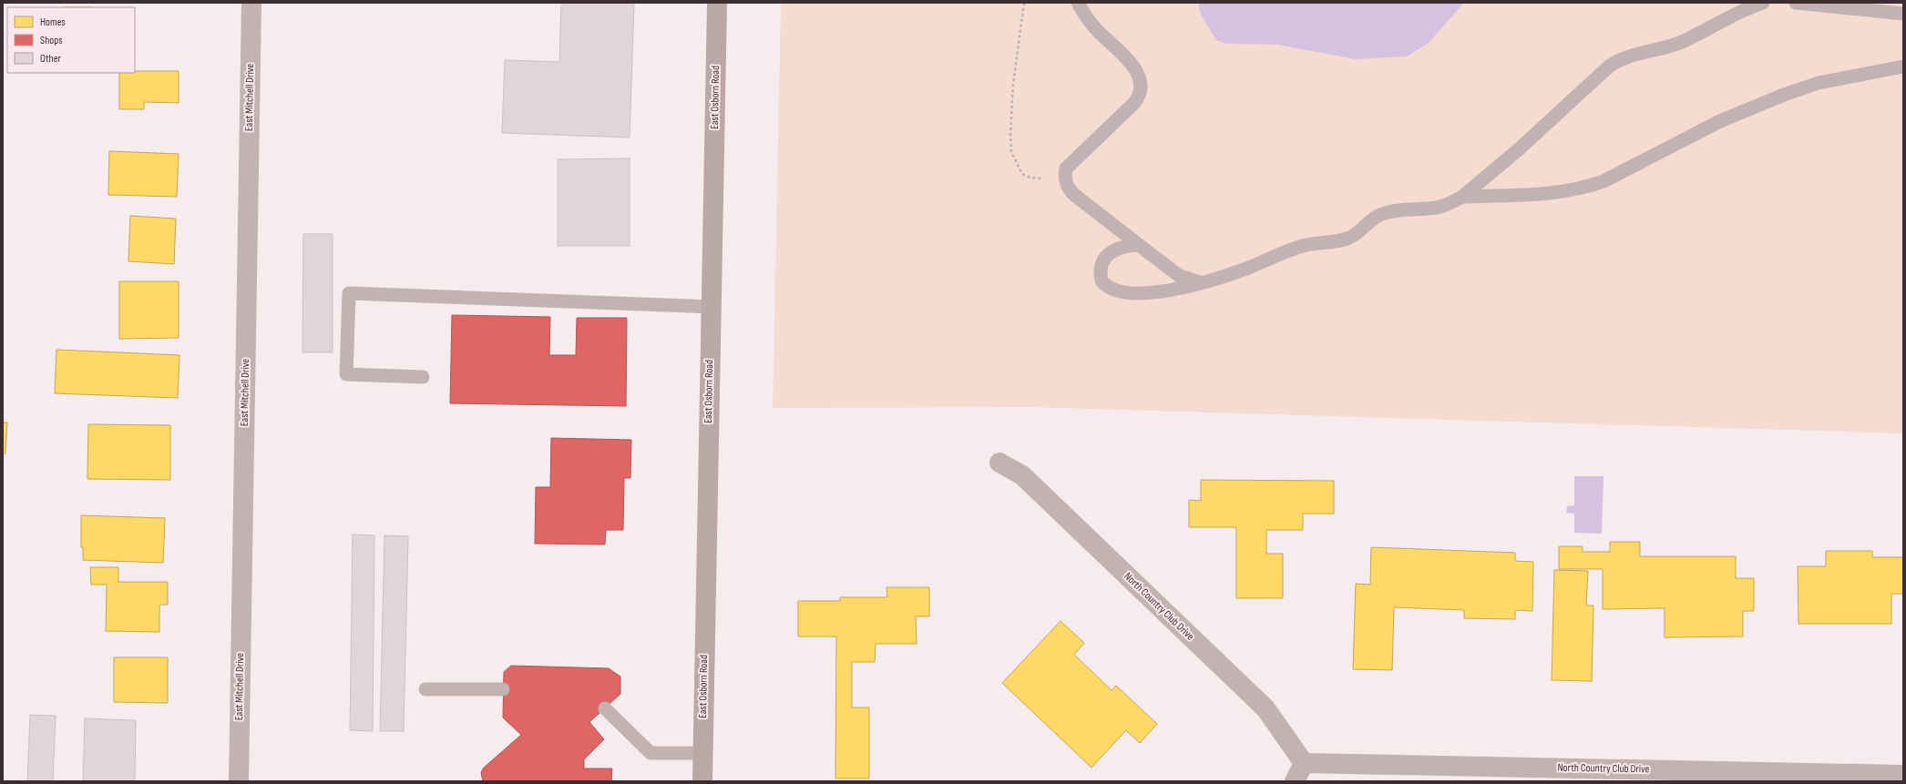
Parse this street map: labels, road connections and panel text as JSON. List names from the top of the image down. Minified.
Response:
{"streets":{"main road":["East Osborn Road"],"street":["East Mitchell Drive","North Country Club Drive"]},"legend":["Homes","Shops","Other"]}
